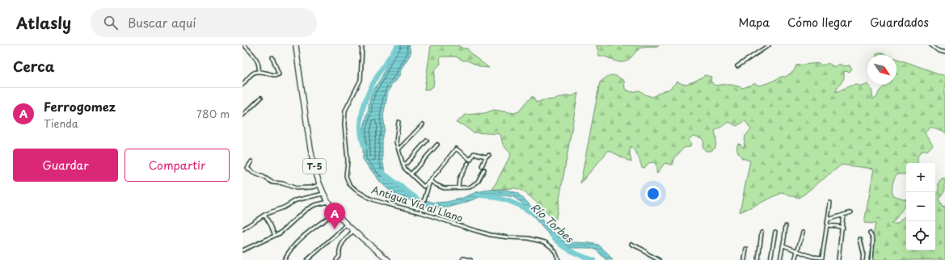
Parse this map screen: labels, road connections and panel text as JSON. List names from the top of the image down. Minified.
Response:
{"streets":{"highway":["T-5"],"street":["Antigua Vía al Llano"]},"water":["Río Torbes"],"north":"bottom right","page":{"header":"Atlasly","search":"Buscar aquí","nav":["Mapa","Cómo llegar","Guardados"],"heading":"Cerca","list":[{"mark":"A","name":"Ferrogomez","note":"Tienda","value":"780 m"}],"buttons":["Guardar","Compartir"],"map_buttons":["+","−"],"pins":"A"}}
